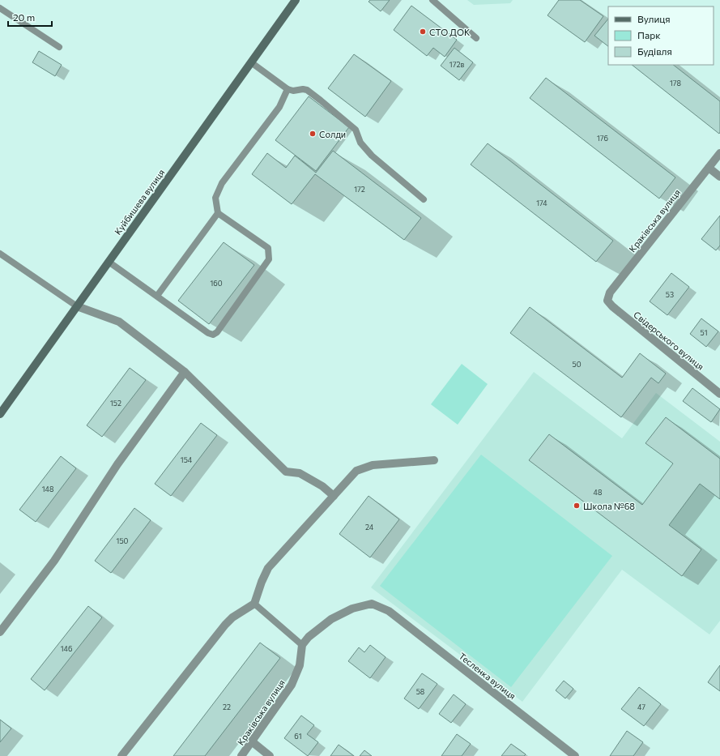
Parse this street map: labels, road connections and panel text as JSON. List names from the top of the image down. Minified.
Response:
{"streets":{"main road":["Куйбишева вулиця"],"street":["Краківська вулиця","Свідерського вулиця","Тесленка вулиця"]},"crossings":[["Краківська вулиця","Свідерського вулиця"],["Краківська вулиця","Тесленка вулиця"]],"places":["СТО ДОК","Солди","Школа №68"],"house_numbers":["172в","178","176","172","174","160","53","51","50","152","154","148","48","24","150","146","58","22","47","61"],"legend":["Вулиця","Парк","Будівля"],"scale_bar":"20 m"}
